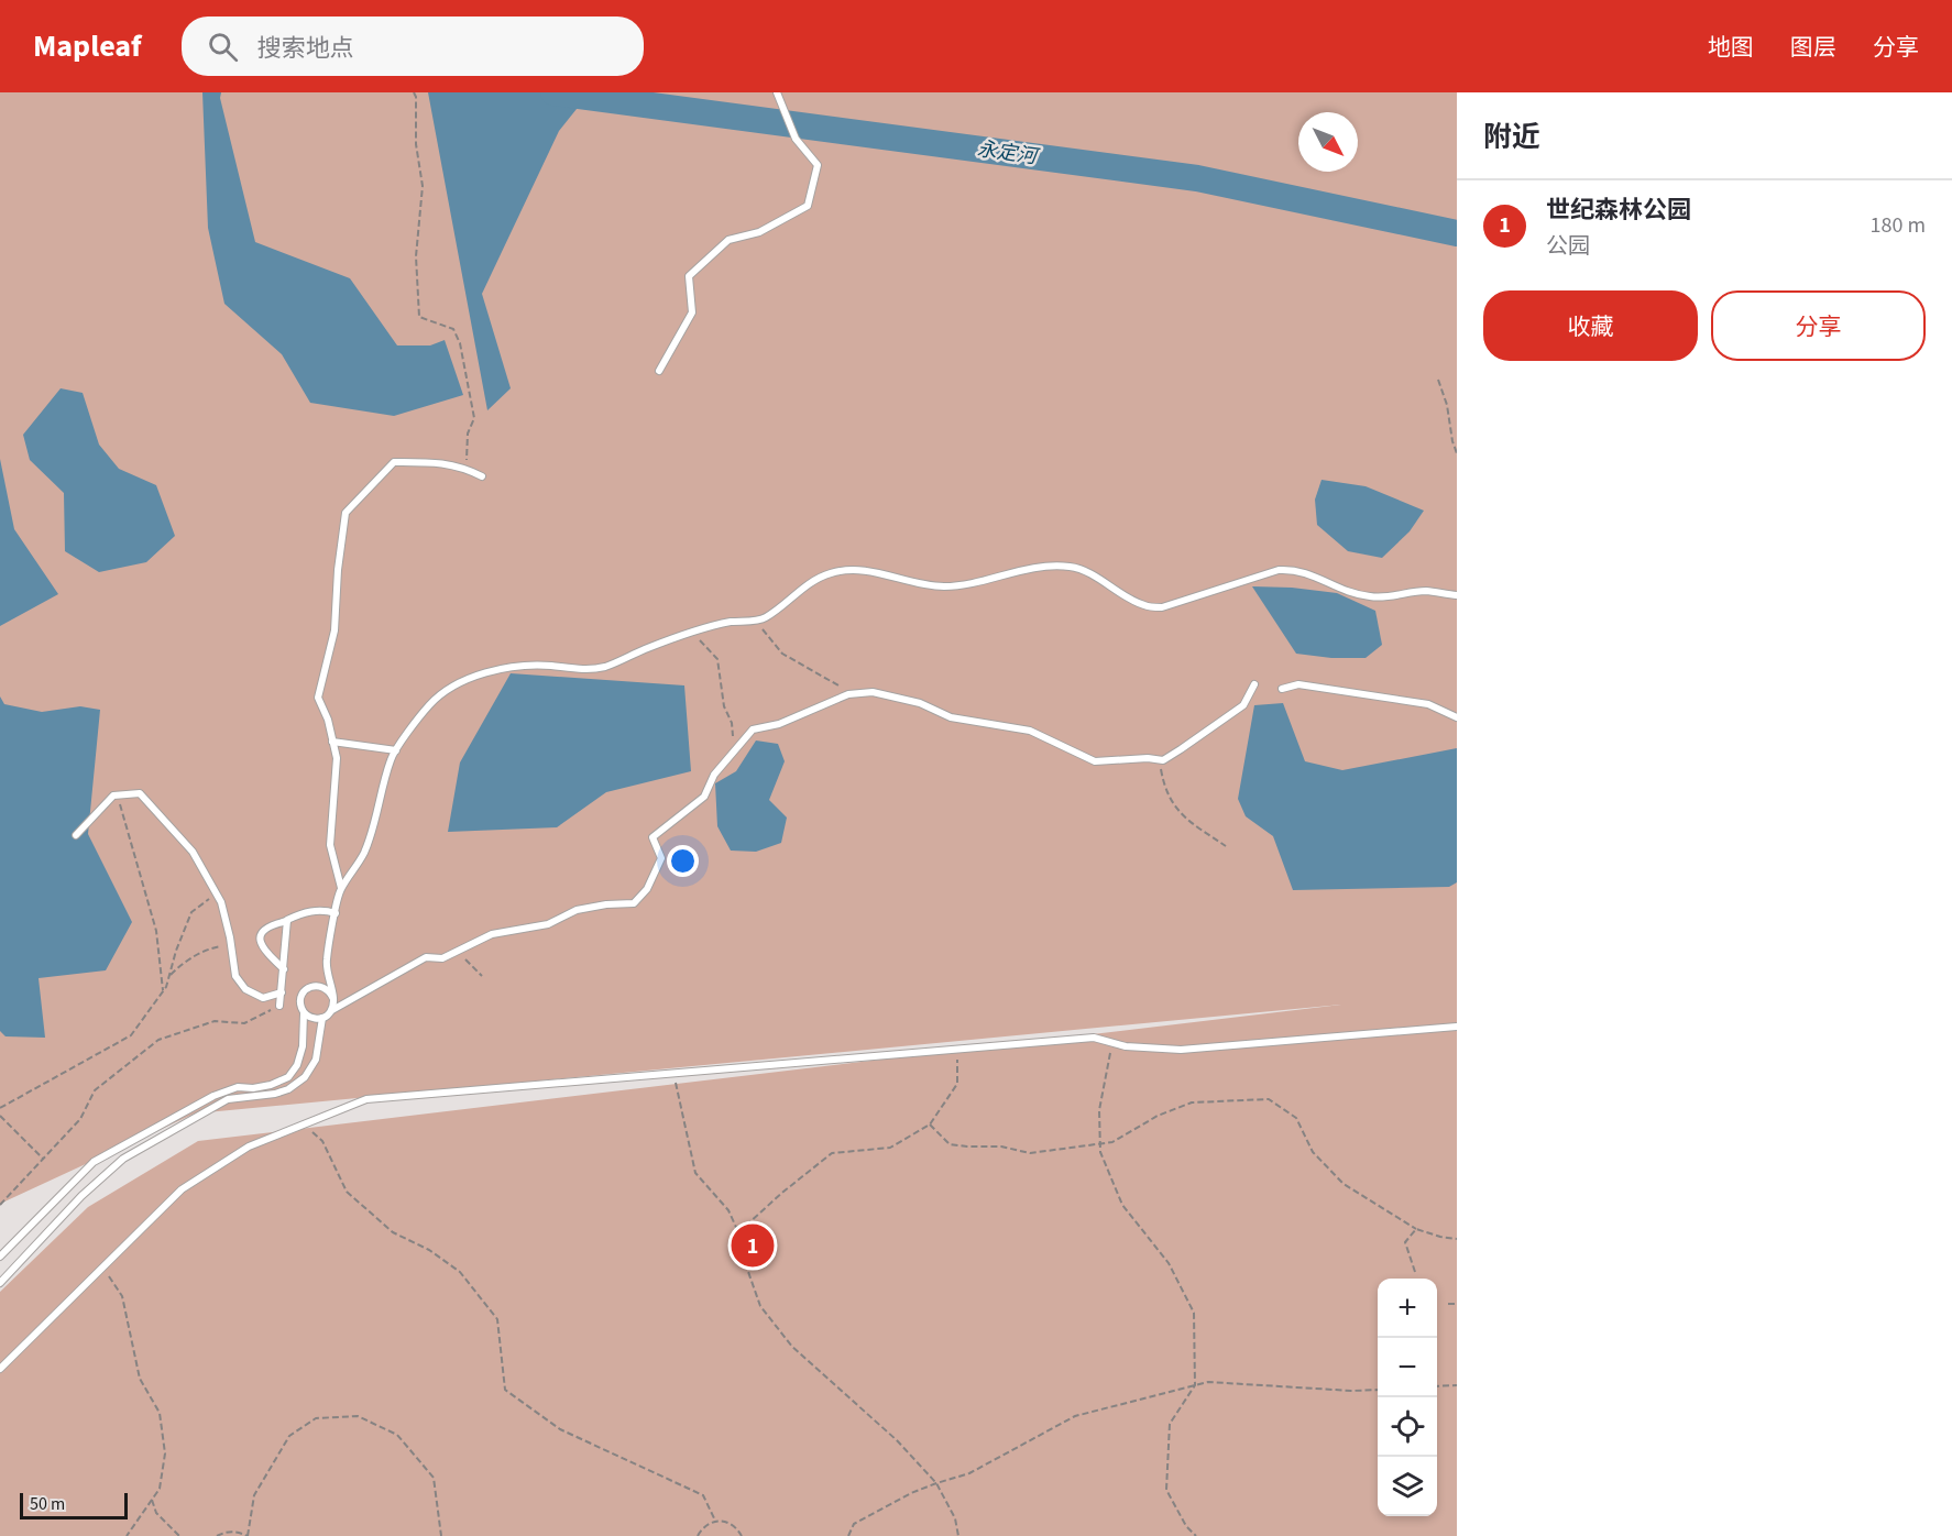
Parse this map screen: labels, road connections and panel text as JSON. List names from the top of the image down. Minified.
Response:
{"water":["永定河"],"scale_bar":"50 m","north":"bottom right","page":{"header":"Mapleaf","search":"搜索地点","nav":["地图","图层","分享"],"heading":"附近","list":[{"mark":"1","name":"世纪森林公园","note":"公园","value":"180 m"}],"buttons":["收藏","分享"],"pins":"1","map_buttons":["+","−"],"scale":"50 m"}}
